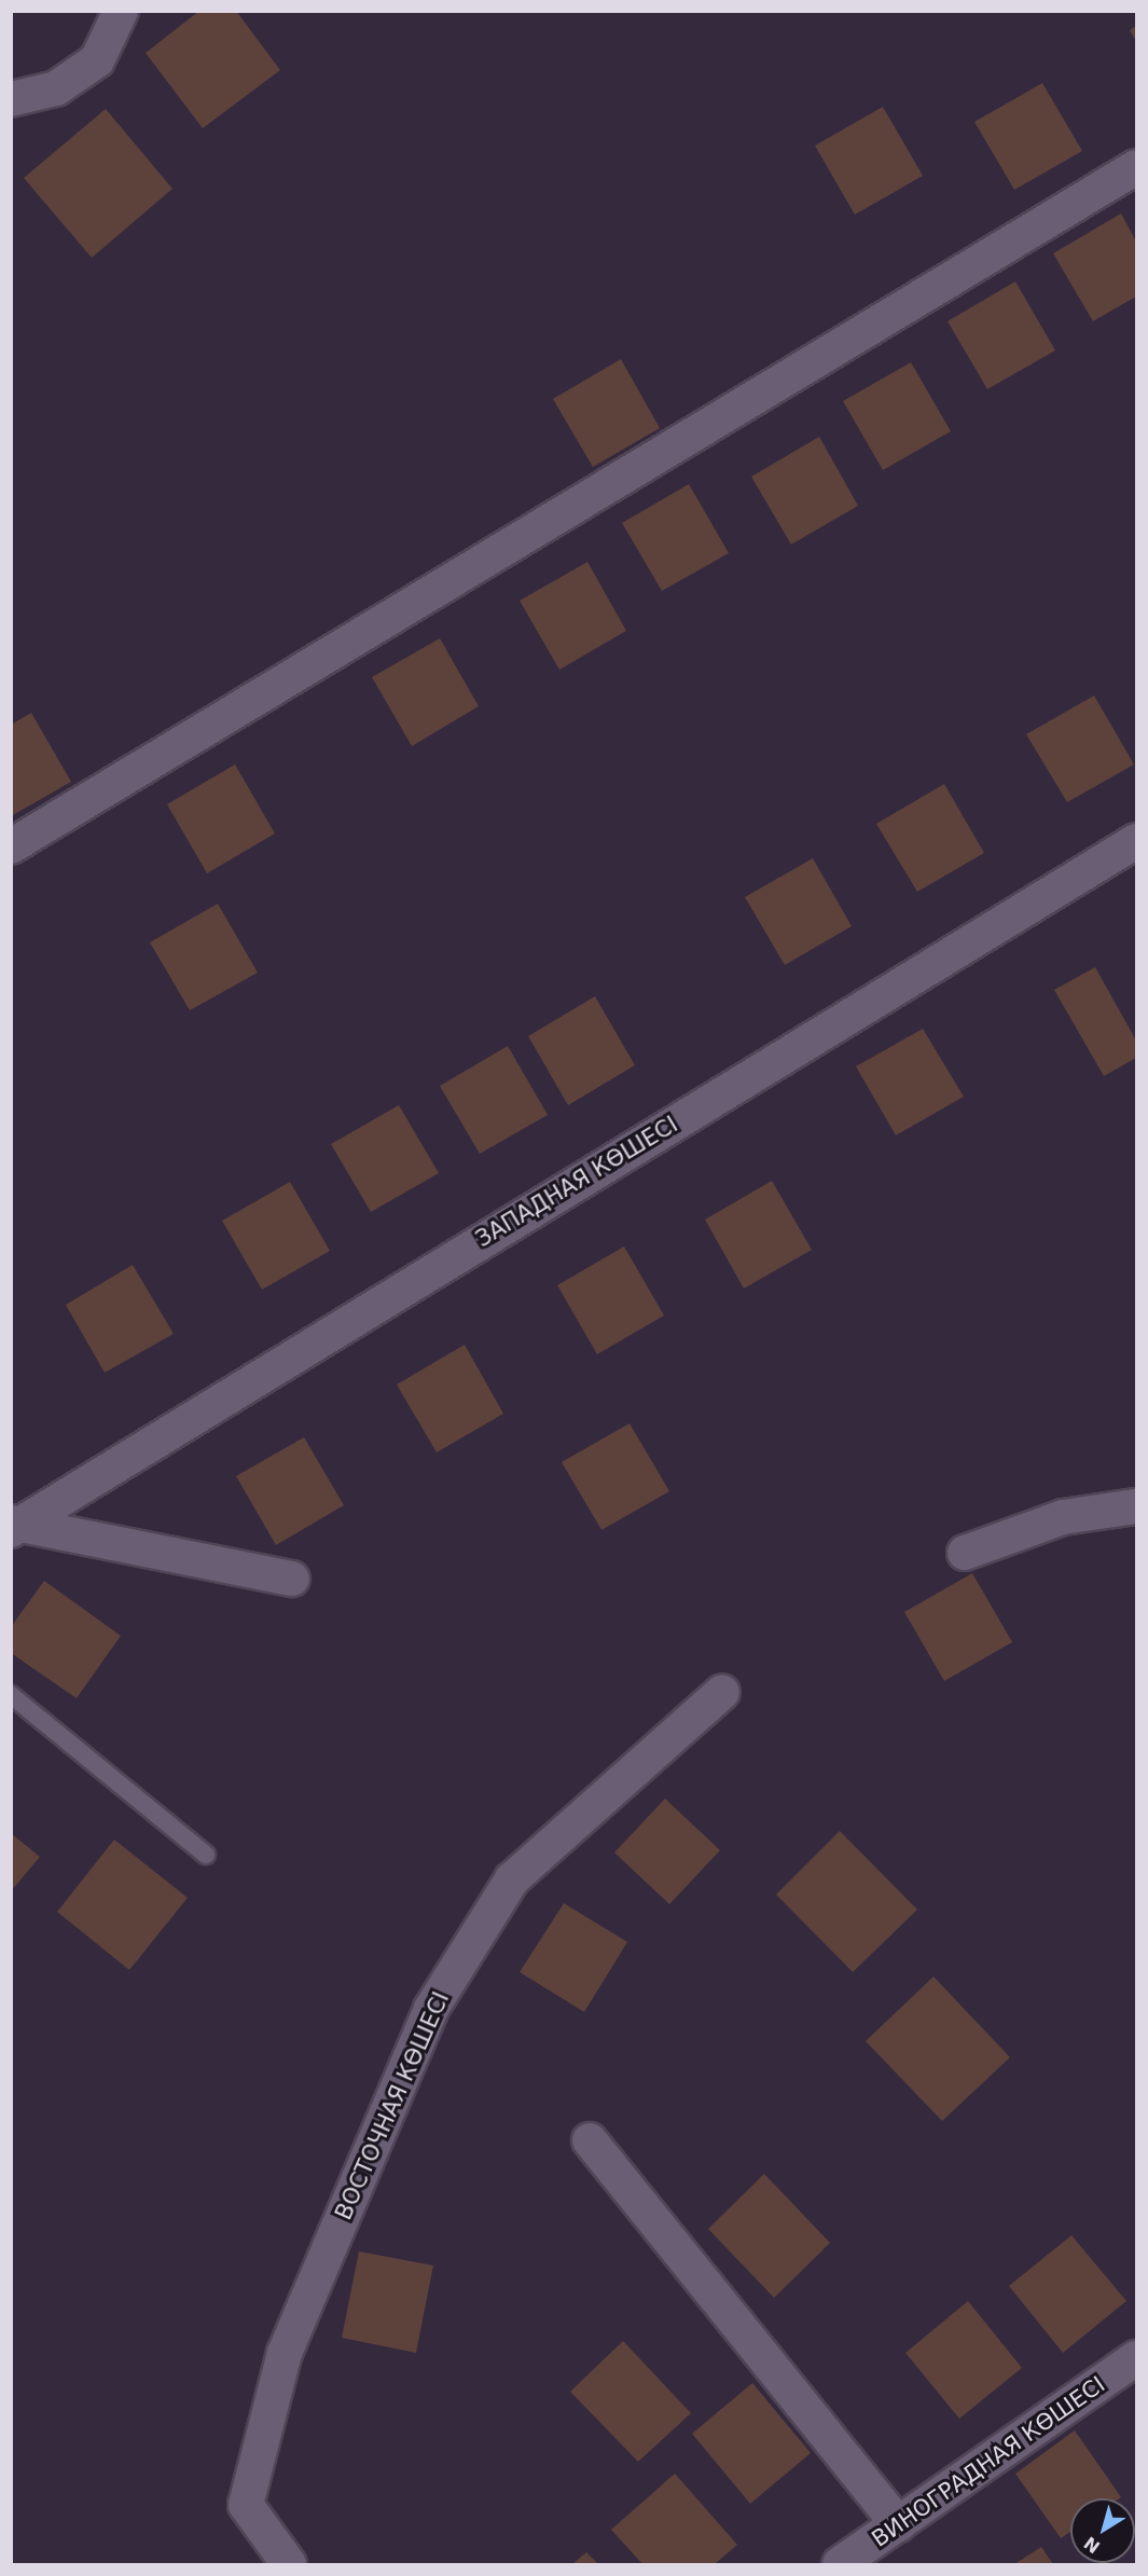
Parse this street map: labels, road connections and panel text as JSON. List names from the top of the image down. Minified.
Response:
{"streets":{"street":["ЗАПАДНАЯ КӨШЕСІ","ВОСТОЧНАЯ КӨШЕСІ","ВИНОГРАДНАЯ КӨШЕСІ"]},"north":"bottom left"}
